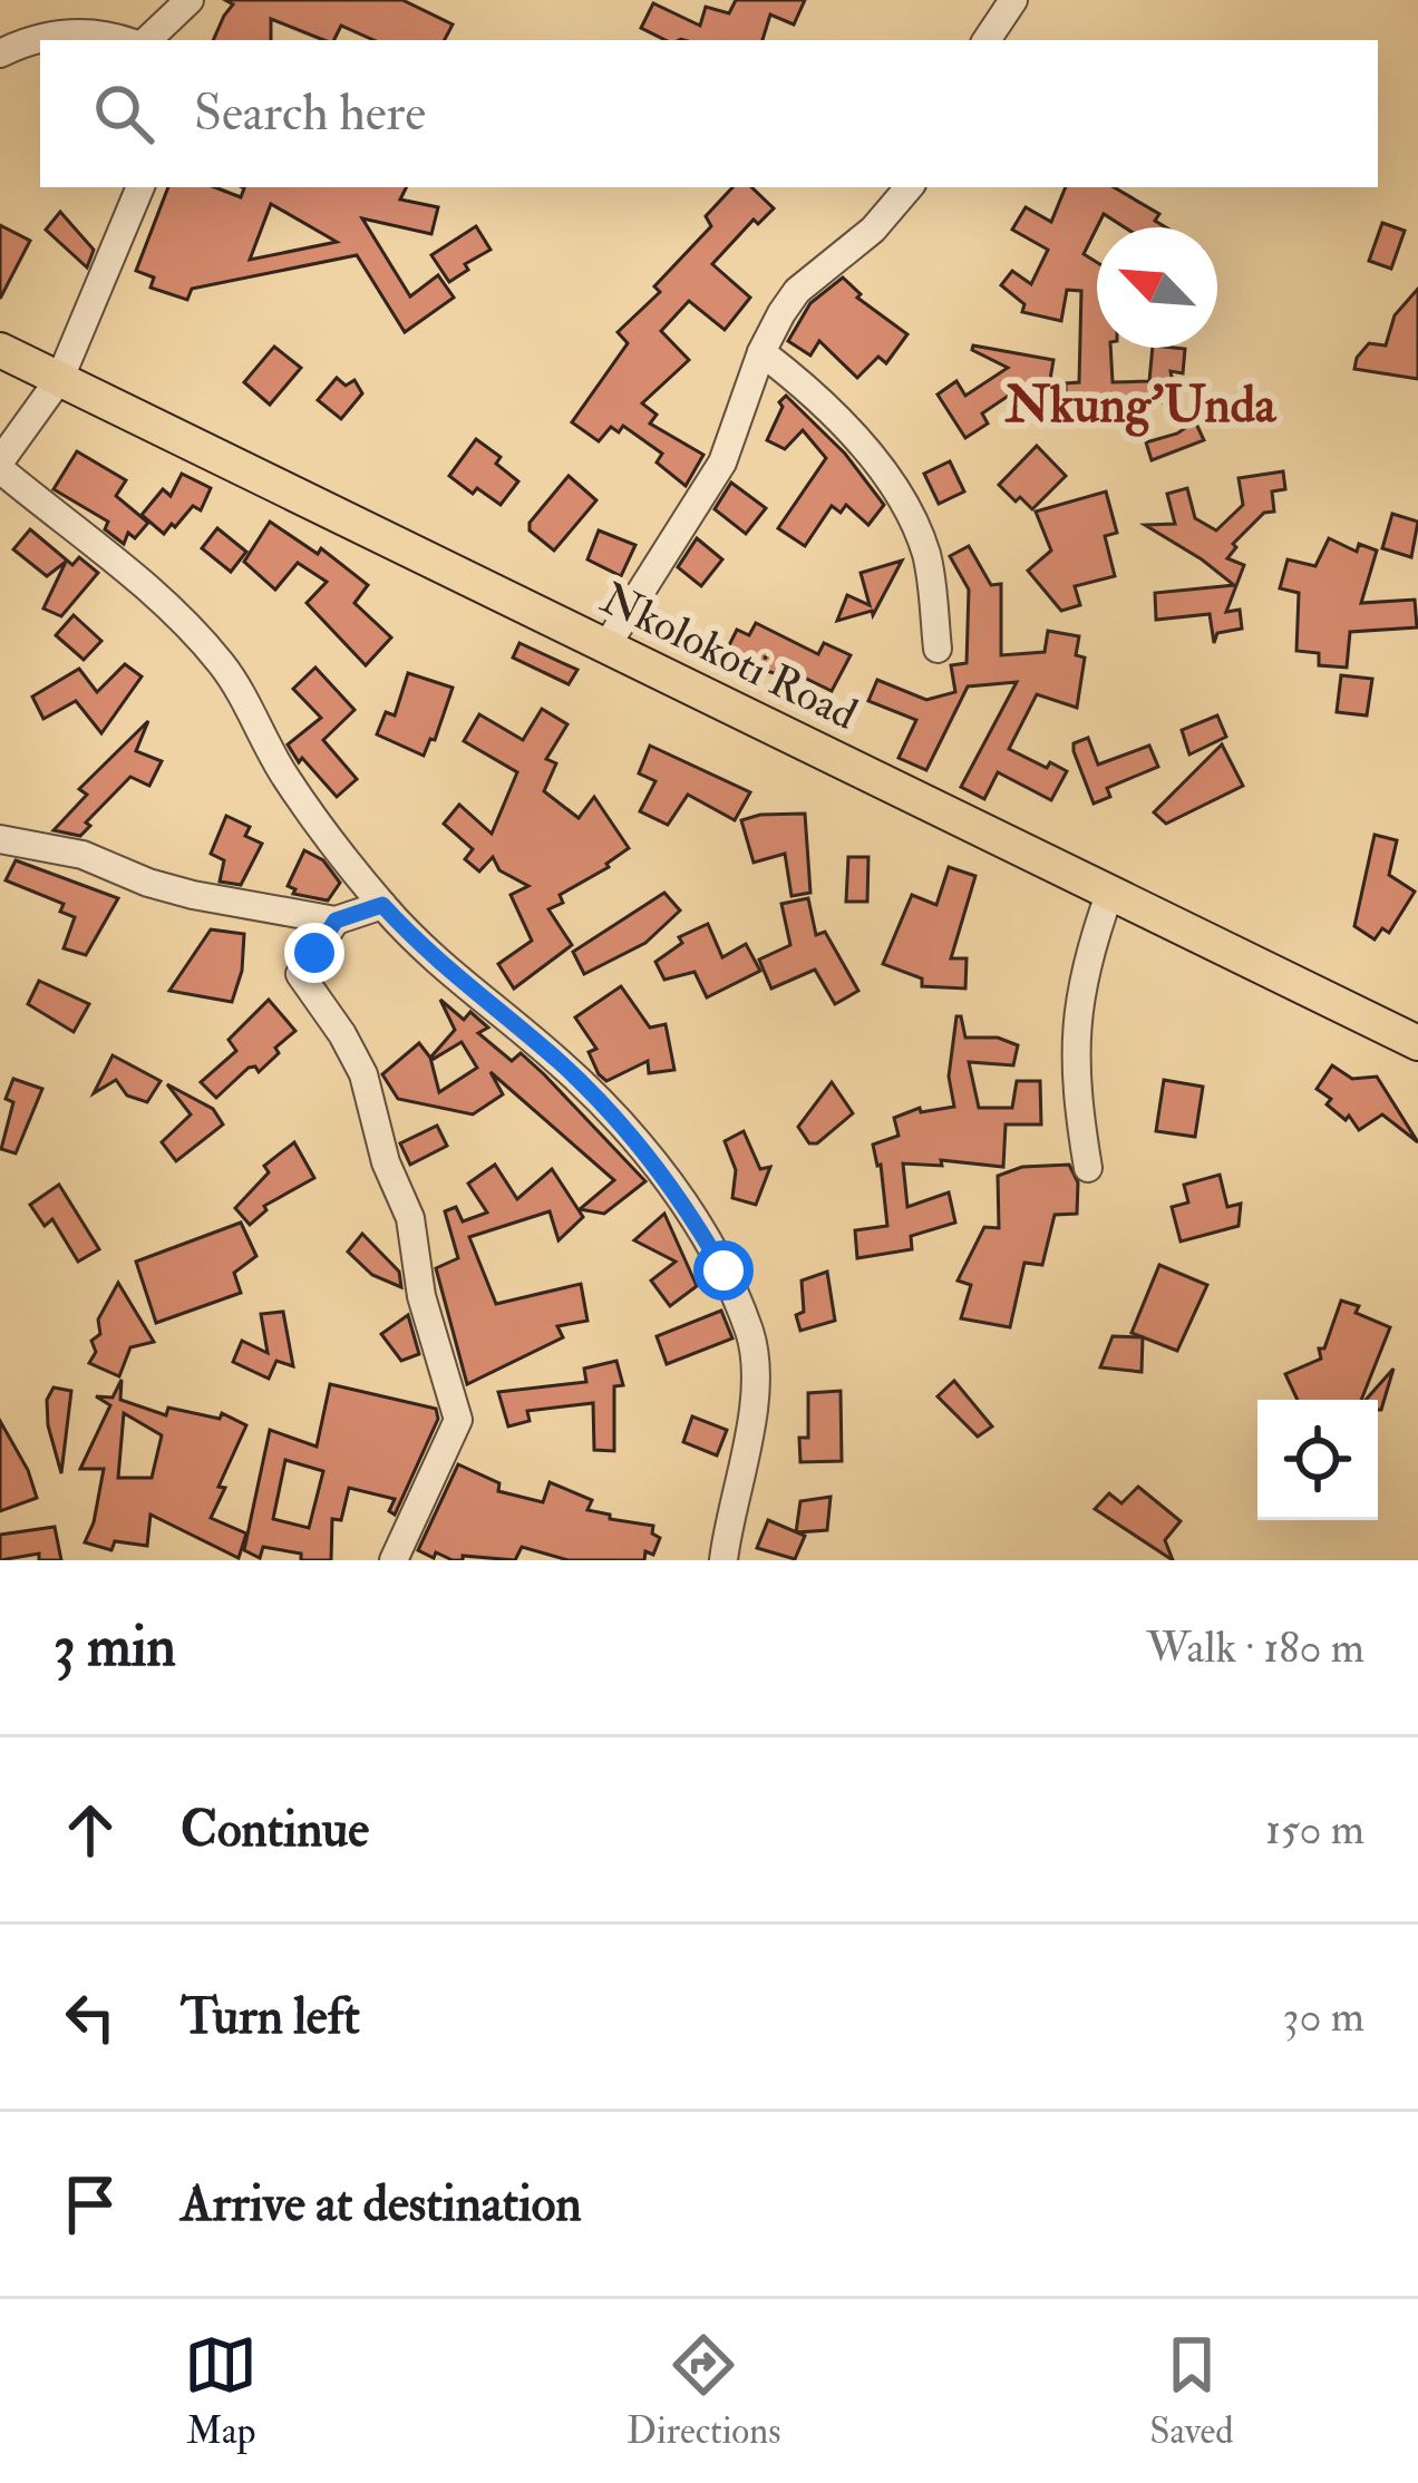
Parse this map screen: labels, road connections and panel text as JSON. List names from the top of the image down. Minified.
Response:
{"streets":{"main road":["Nkolokoti Road"]},"districts":["Nkung'Unda"],"north":"top left","page":{"search":"Search here","heading":["3 min","Walk · 180 m"],"list":[["Continue","150 m"],["Turn left","30 m"],"Arrive at destination"],"nav":["Map","Directions","Saved"]}}
